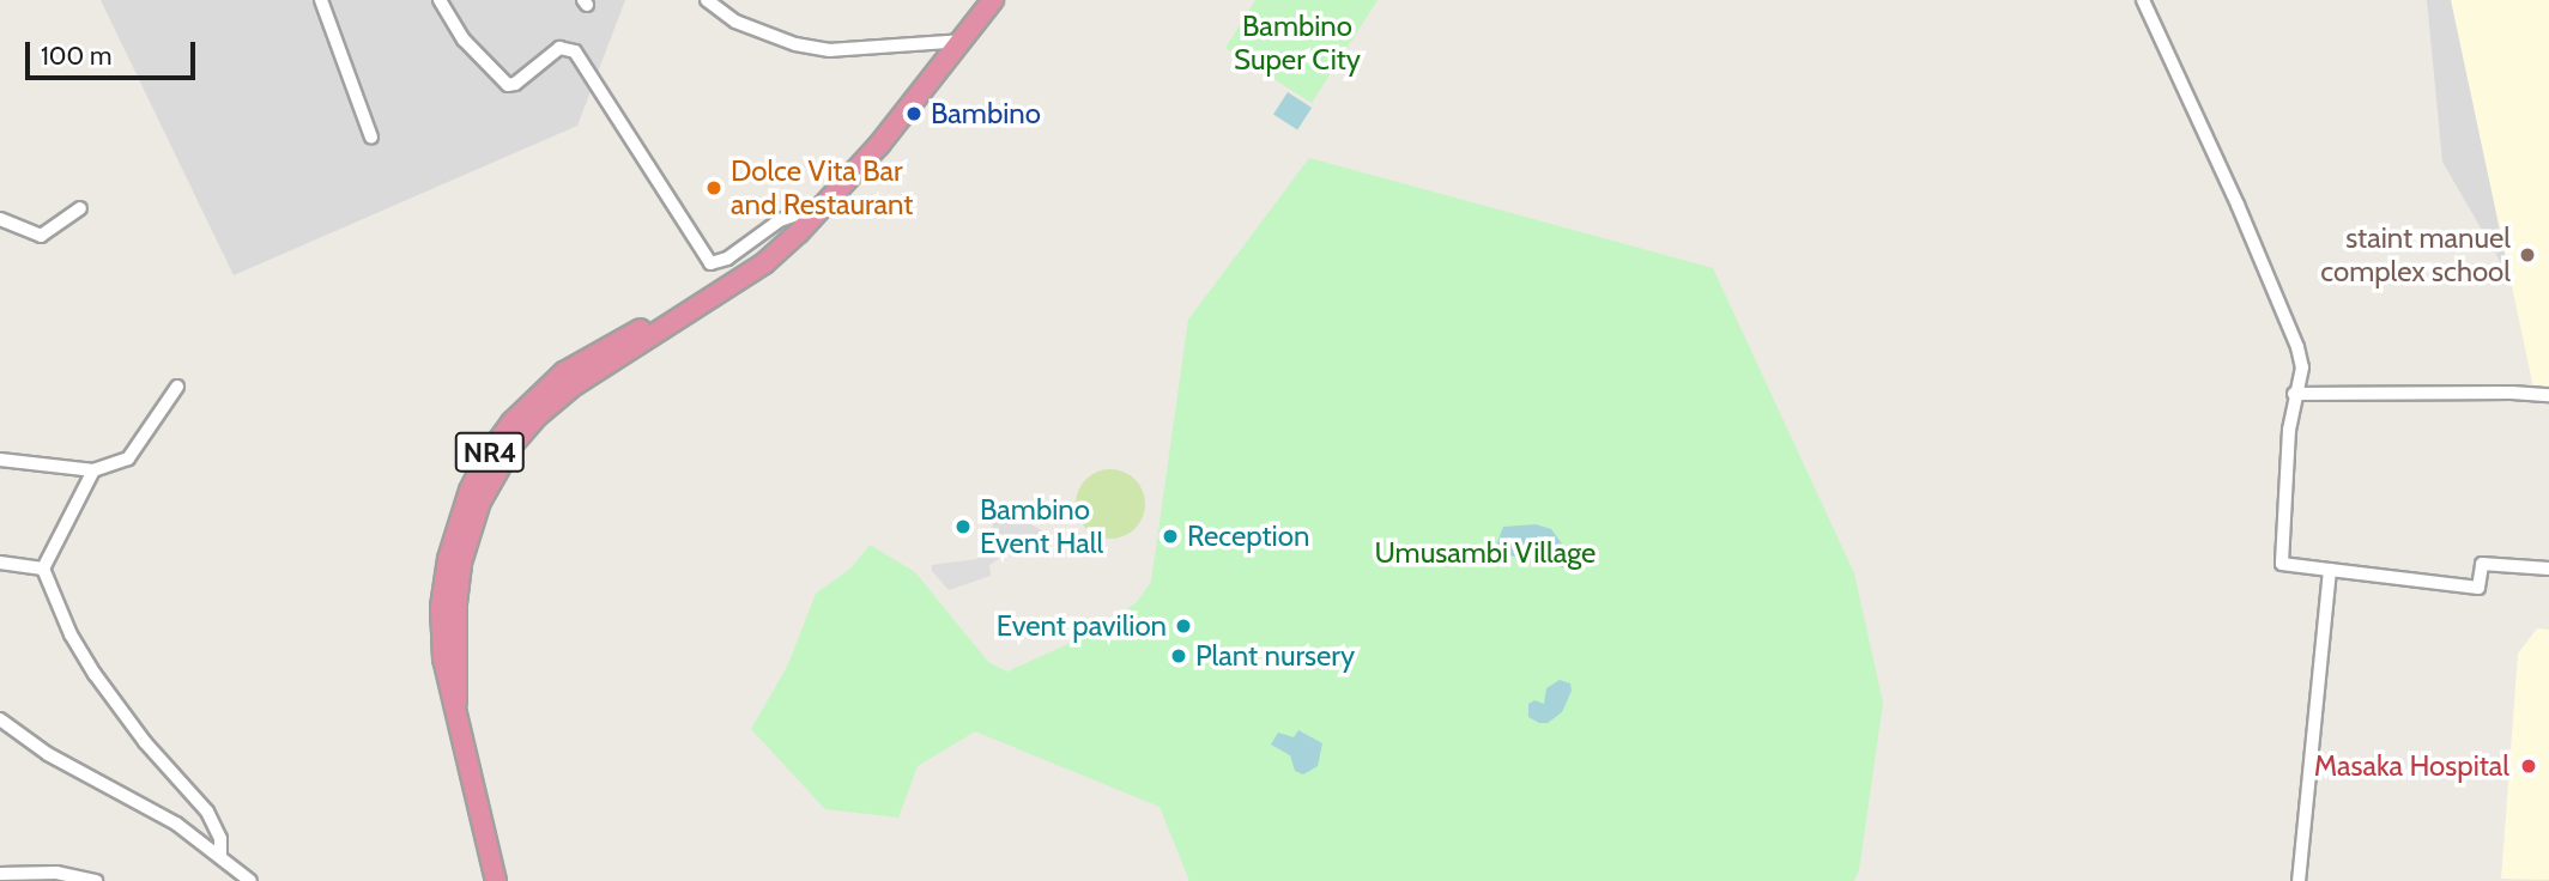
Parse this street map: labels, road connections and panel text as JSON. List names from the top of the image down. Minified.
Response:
{"streets":{"highway":["NR4"]},"parks":["Bambino Super City","Umusambi Village"],"places":["Bambino","Dolce Vita Bar and Restaurant","staint manuel complex school","Bambino Event Hall","Reception","Event pavilion","Plant nursery","Masaka Hospital"],"scale_bar":"100 m"}
